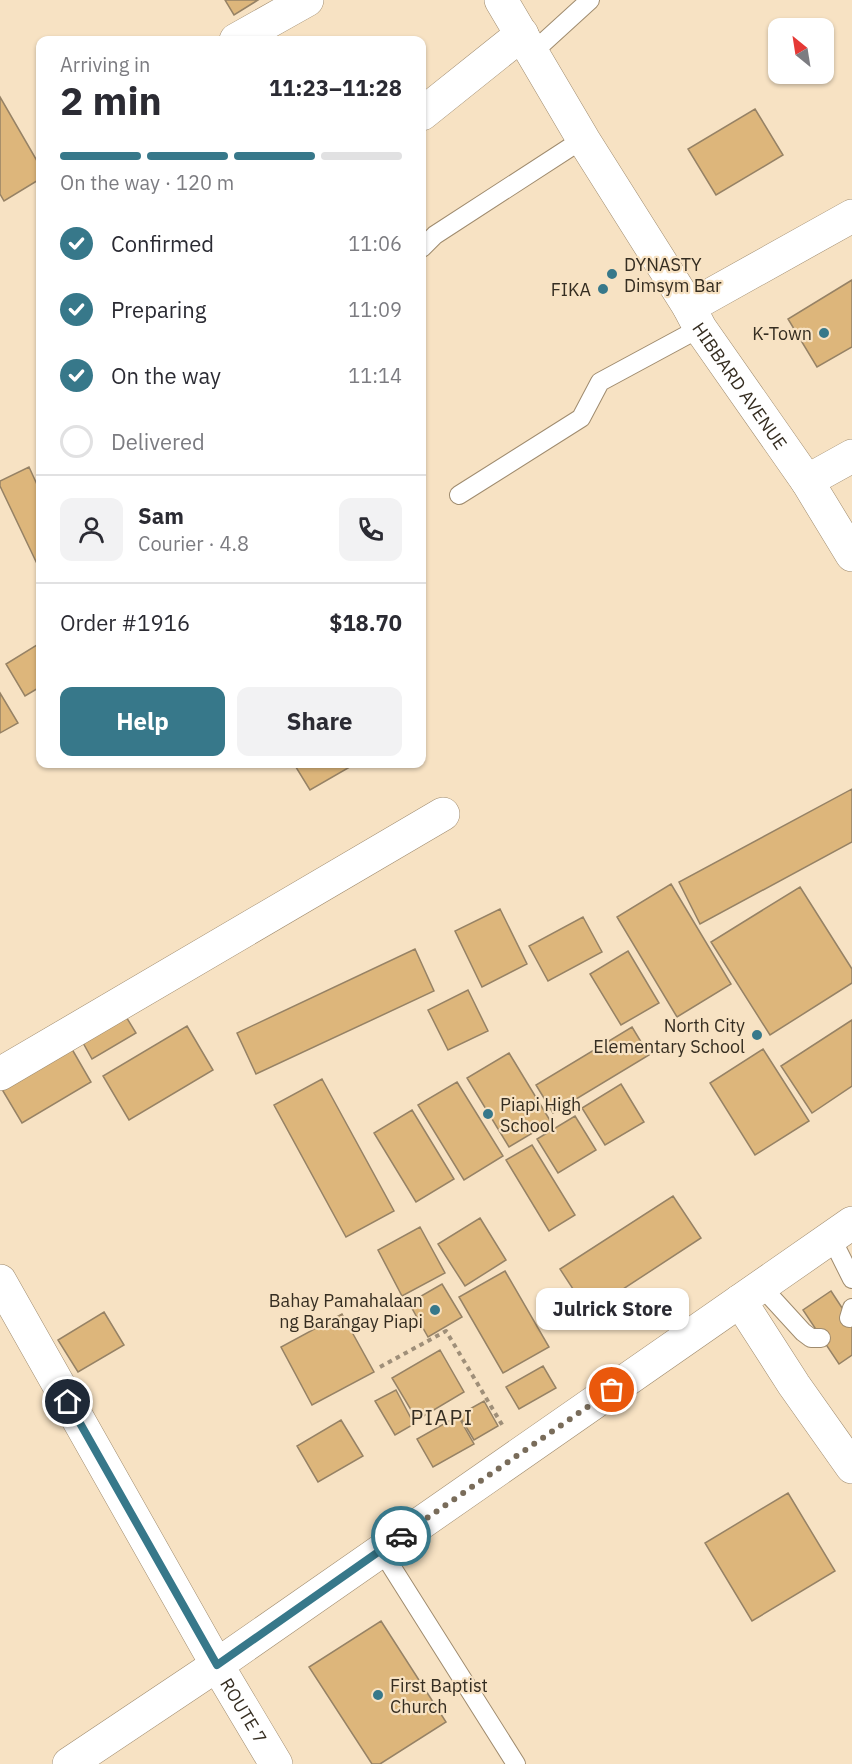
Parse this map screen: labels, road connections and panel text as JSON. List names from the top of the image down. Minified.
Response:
{"streets":{"street":["HIBBARD AVENUE","ROUTE 7"]},"districts":["PIAPI"],"places":["DYNASTY Dimsym Bar","FIKA","K-Town","North City Elementary School","Piapi High School","Bahay Pamahalaan ng Barangay Piapi","Julrick Store","First Baptist Church"],"north":"top left","page":{"heading":["2 min","Arriving in","11:23–11:28"],"panel":["Sam","Courier · 4.8","Order #1916","$18.70"],"bar":"On the way · 120 m","list":[["Confirmed","11:06"],["Preparing","11:09"],["On the way","11:14"],"Delivered"],"buttons":["Help","Share"],"bubble":"Julrick Store"}}
